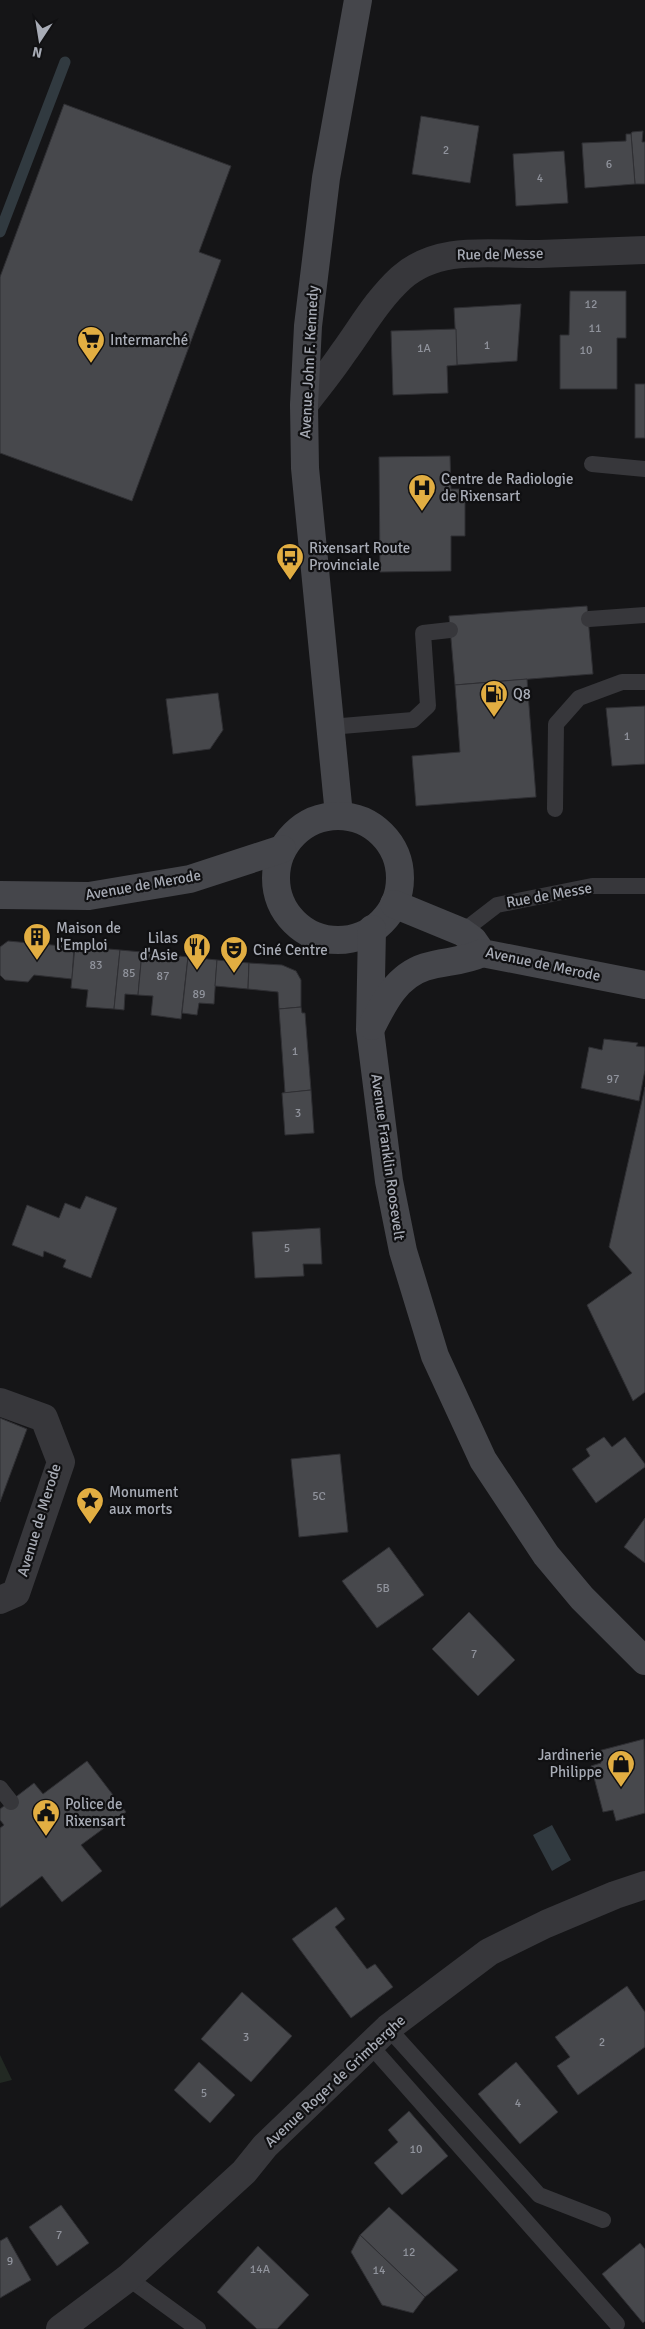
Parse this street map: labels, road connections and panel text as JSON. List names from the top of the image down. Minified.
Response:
{"streets":{"main road":["Avenue John F. Kennedy","Avenue de Merode","Avenue Franklin Roosevelt"],"street":["Rue de Messe","Avenue Roger de Grimberghe"]},"crossings":[["Rue de Messe","Avenue John F. Kennedy"],["Rue de Messe","Avenue de Merode"],["Avenue John F. Kennedy","Avenue de Merode"],["Avenue John F. Kennedy","Avenue Franklin Roosevelt"],["Avenue de Merode","Avenue Franklin Roosevelt"]],"places":{"supermarket":["Intermarché"],"hospital":["Centre de Radiologie de Rixensart"],"bus stop":["Rixensart Route Provinciale"],"fuel station":["Q8"],"building":["Maison de l'Emploi"],"restaurant":["Lilas d'Asie"],"theatre":["Ciné Centre"],"place":["Monument aux morts"],"shop":["Jardinerie Philippe"],"public building":["Police de Rixensart"]},"house_numbers":["2","6","4","12","11","1","1A","10","1","83","85","87","89","1","97","3","5","5C","5B","7","3","2","5","4","10","7","12","9","14A","14"],"north":"bottom"}
